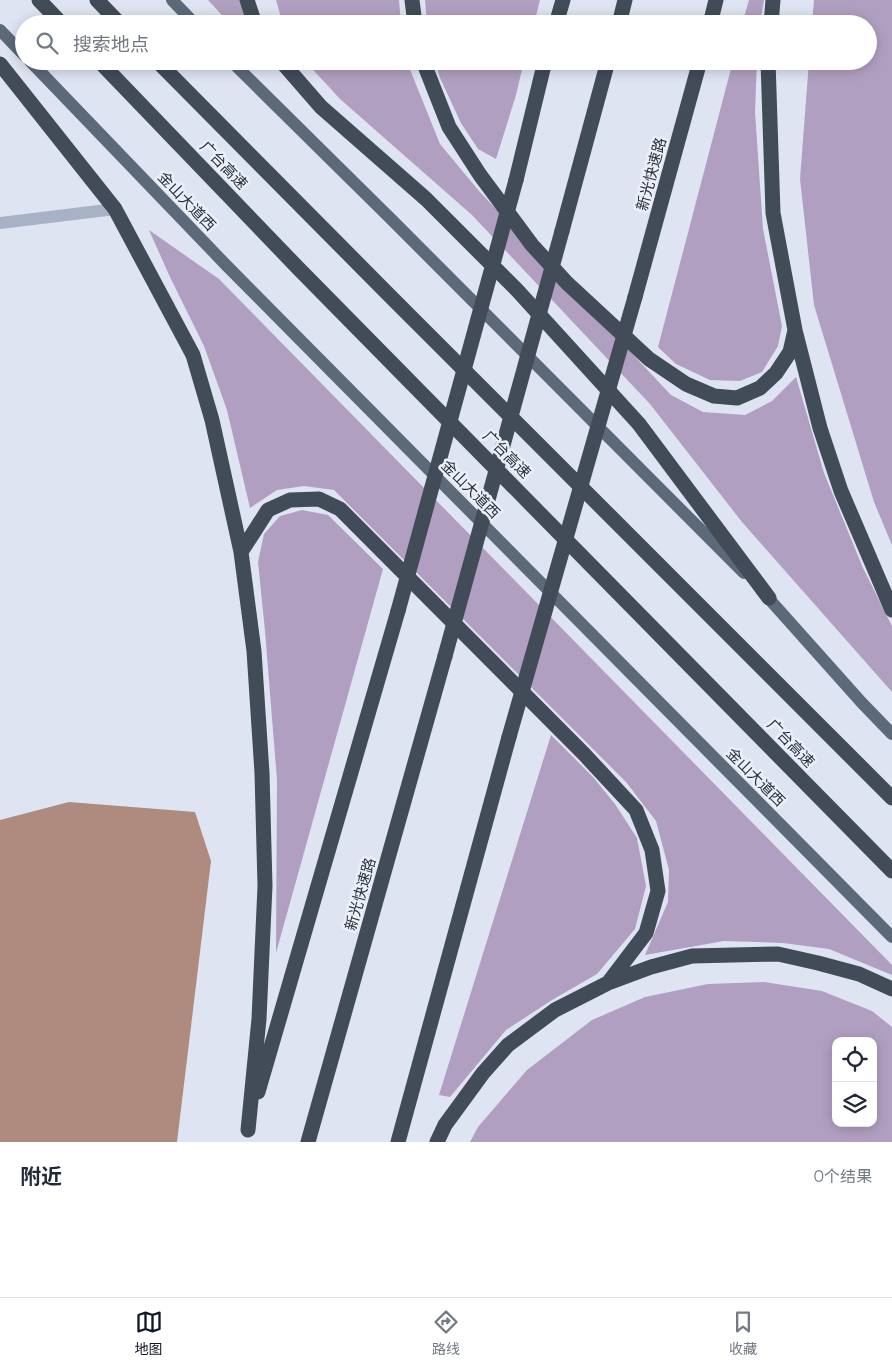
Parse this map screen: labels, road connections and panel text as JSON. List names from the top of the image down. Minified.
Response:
{"streets":{"highway":["广台高速","新光快速路"],"main road":["金山大道西"]},"page":{"search":"搜索地点","heading":["附近","0个结果"],"nav":["地图","路线","收藏"]}}
